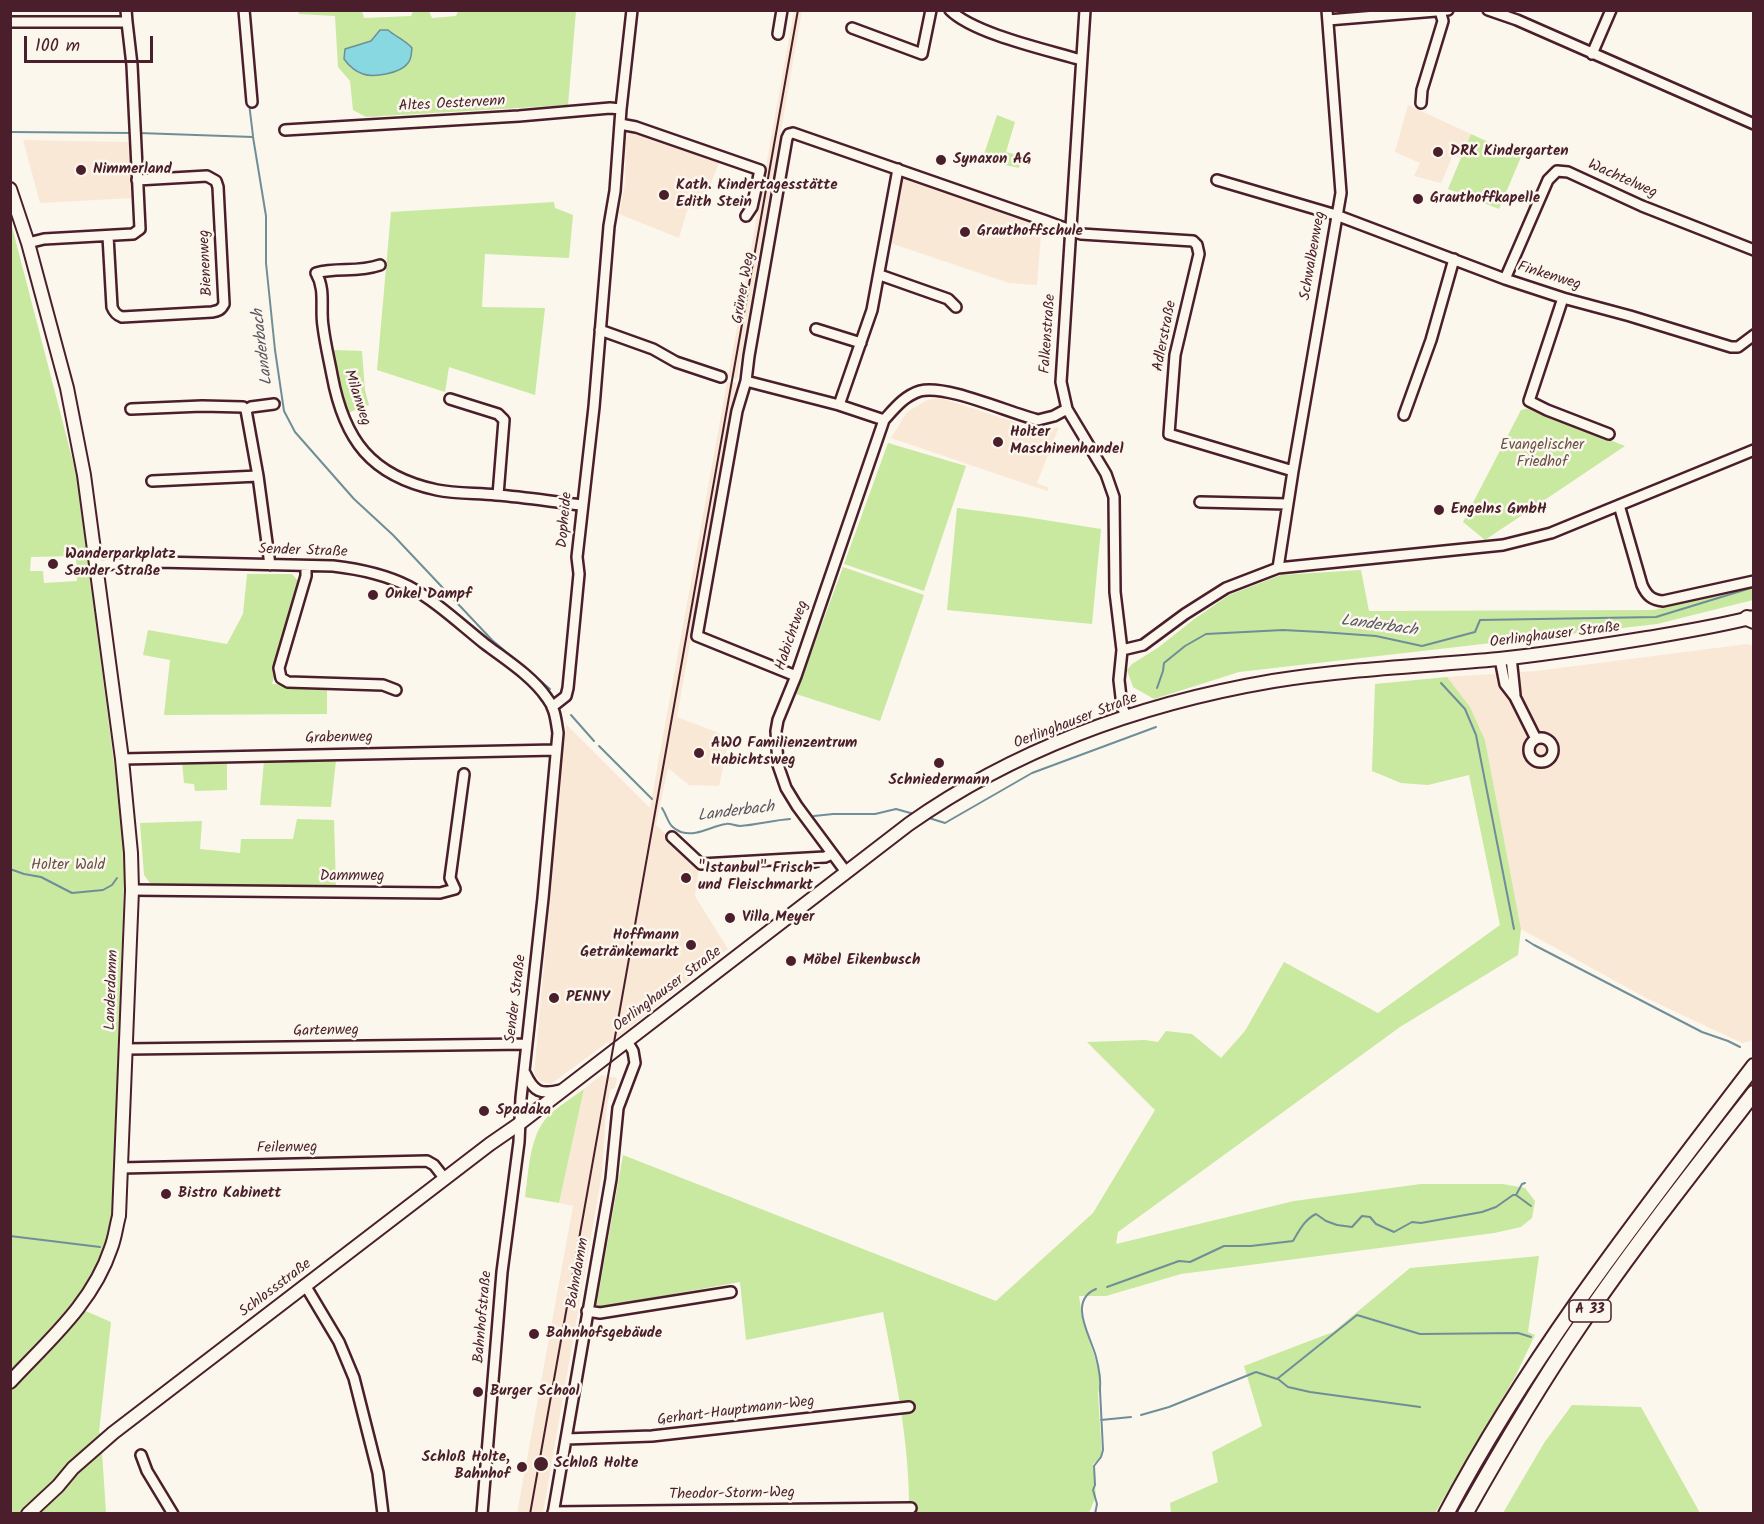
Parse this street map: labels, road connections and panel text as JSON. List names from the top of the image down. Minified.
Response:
{"streets":{"highway":["A 33"],"main road":["Oerlinghauser Straße","Landerdamm","Schlossstraße"],"street":["Altes Oestervenn","Wachtelweg","Schwalbenweg","Bienenweg","Finkenweg","Grüner Weg","Falkenstraße","Adlerstraße","Milanweg","Dopheide","Sender Straße","Habichtweg","Grabenweg","Dammweg","Gartenweg","Feilenweg","Bahndamm","Bahnhofstraße","Gerhart-Hauptmann-Weg","Theodor-Storm-Weg"]},"crossings":[["Altes Oestervenn","Dopheide"],["Wachtelweg","Finkenweg"],["Schwalbenweg","Finkenweg"],["Schwalbenweg","Adlerstraße"],["Grüner Weg","Falkenstraße"],["Grüner Weg","Adlerstraße"],["Grüner Weg","Habichtweg"],["Falkenstraße","Adlerstraße"],["Falkenstraße","Habichtweg"],["Falkenstraße","Oerlinghauser Straße"],["Milanweg","Dopheide"],["Dopheide","Sender Straße"],["Sender Straße","Oerlinghauser Straße"],["Sender Straße","Grabenweg"],["Sender Straße","Landerdamm"],["Sender Straße","Gartenweg"],["Sender Straße","Schlossstraße"],["Sender Straße","Bahnhofstraße"],["Habichtweg","Oerlinghauser Straße"],["Oerlinghauser Straße","Bahndamm"],["Oerlinghauser Straße","Schlossstraße"],["Oerlinghauser Straße","Bahnhofstraße"],["Grabenweg","Landerdamm"],["Dammweg","Landerdamm"],["Landerdamm","Gartenweg"],["Landerdamm","Feilenweg"],["Feilenweg","Schlossstraße"],["Bahndamm","Gerhart-Hauptmann-Weg"],["Bahndamm","Theodor-Storm-Weg"],["Schlossstraße","Bahnhofstraße"]],"water":["Landerbach"],"parks":["Evangelischer Friedhof","Holter Wald"],"places":["DRK Kindergarten","Synaxon AG","Nimmerland","Kath. Kindertagesstätte Edith Stein","Grauthoffkapelle","Grauthoffschule","Holter Maschinenhandel","Engelns GmbH","Wanderparkplatz Sender Straße","Onkel Dampf","AWO Familienzentrum Habichtsweg","Schniedermann","\"Istanbul\" Frisch- und Fleischmarkt","Villa Meyer","Hoffmann Getränkemarkt","Möbel Eikenbusch","PENNY","Spadaka","Bistro Kabinett","Bahnhofsgebäude","Burger School","Schloß Holte","Schloß Holte, Bahnhof"],"scale_bar":"100 m"}
